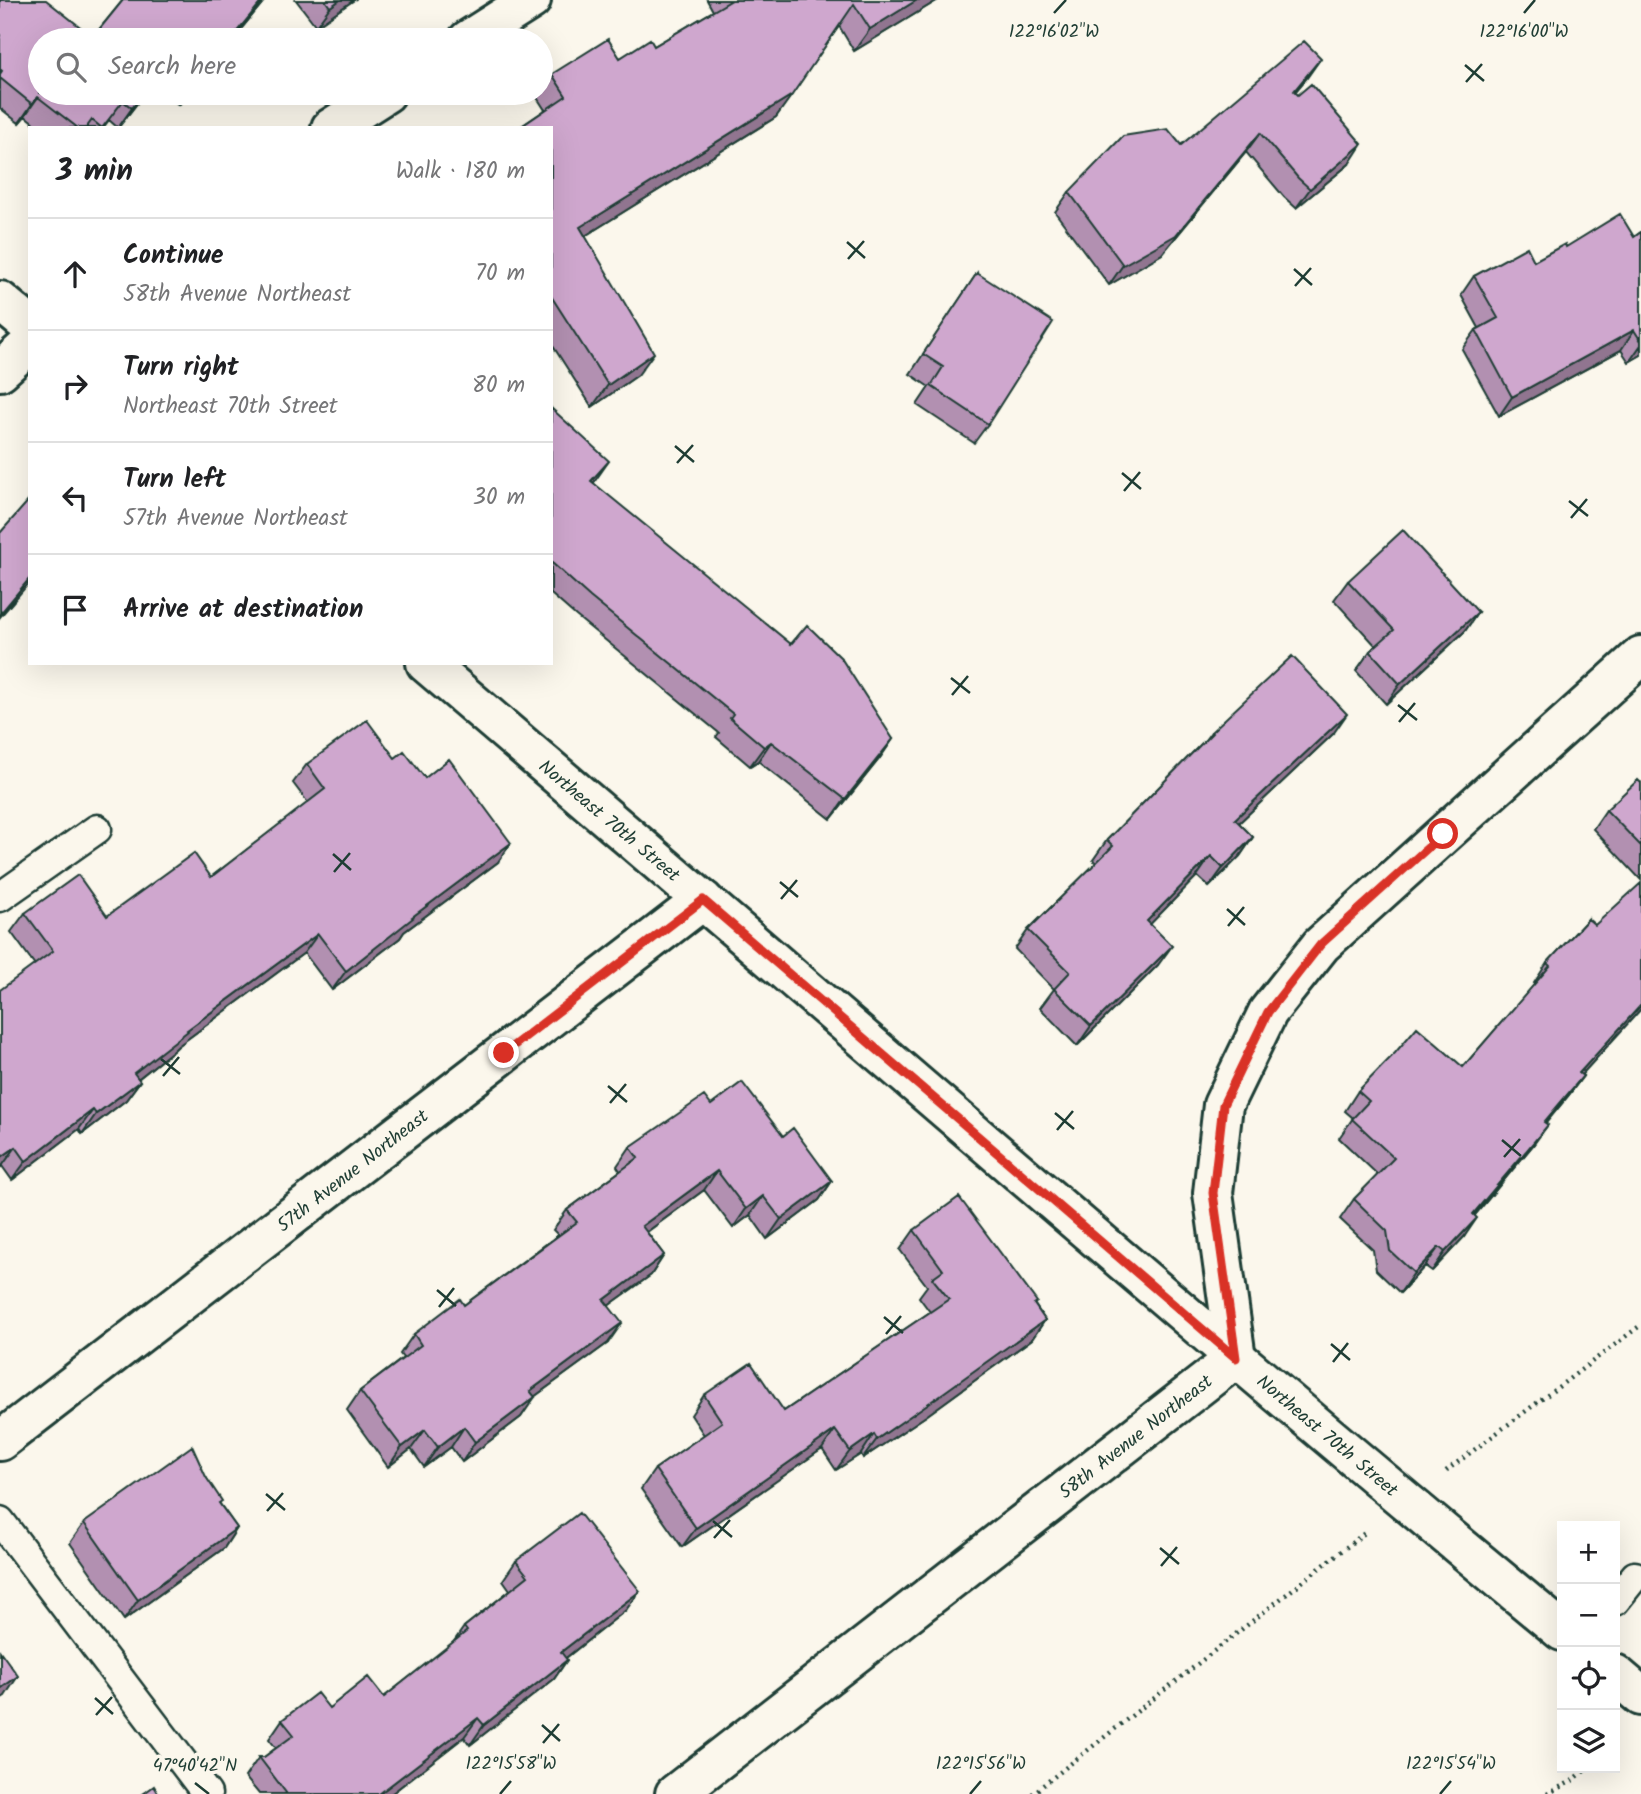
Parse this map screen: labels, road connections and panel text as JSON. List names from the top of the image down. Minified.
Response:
{"streets":{"street":["Northeast 70th Street","57th Avenue Northeast","58th Avenue Northeast"]},"crossings":[["Northeast 70th Street","57th Avenue Northeast"],["Northeast 70th Street","58th Avenue Northeast"]],"page":{"search":"Search here","heading":["3 min","Walk · 180 m"],"list":[["Continue","58th Avenue Northeast","70 m"],["Turn right","Northeast 70th Street","80 m"],["Turn left","57th Avenue Northeast","30 m"],"Arrive at destination"],"map_buttons":["+","−"]},"coordinates":["122°16'02\"W","122°16'00\"W","122°15'58\"W","122°15'56\"W","122°15'54\"W","47°40'42\"N"]}
